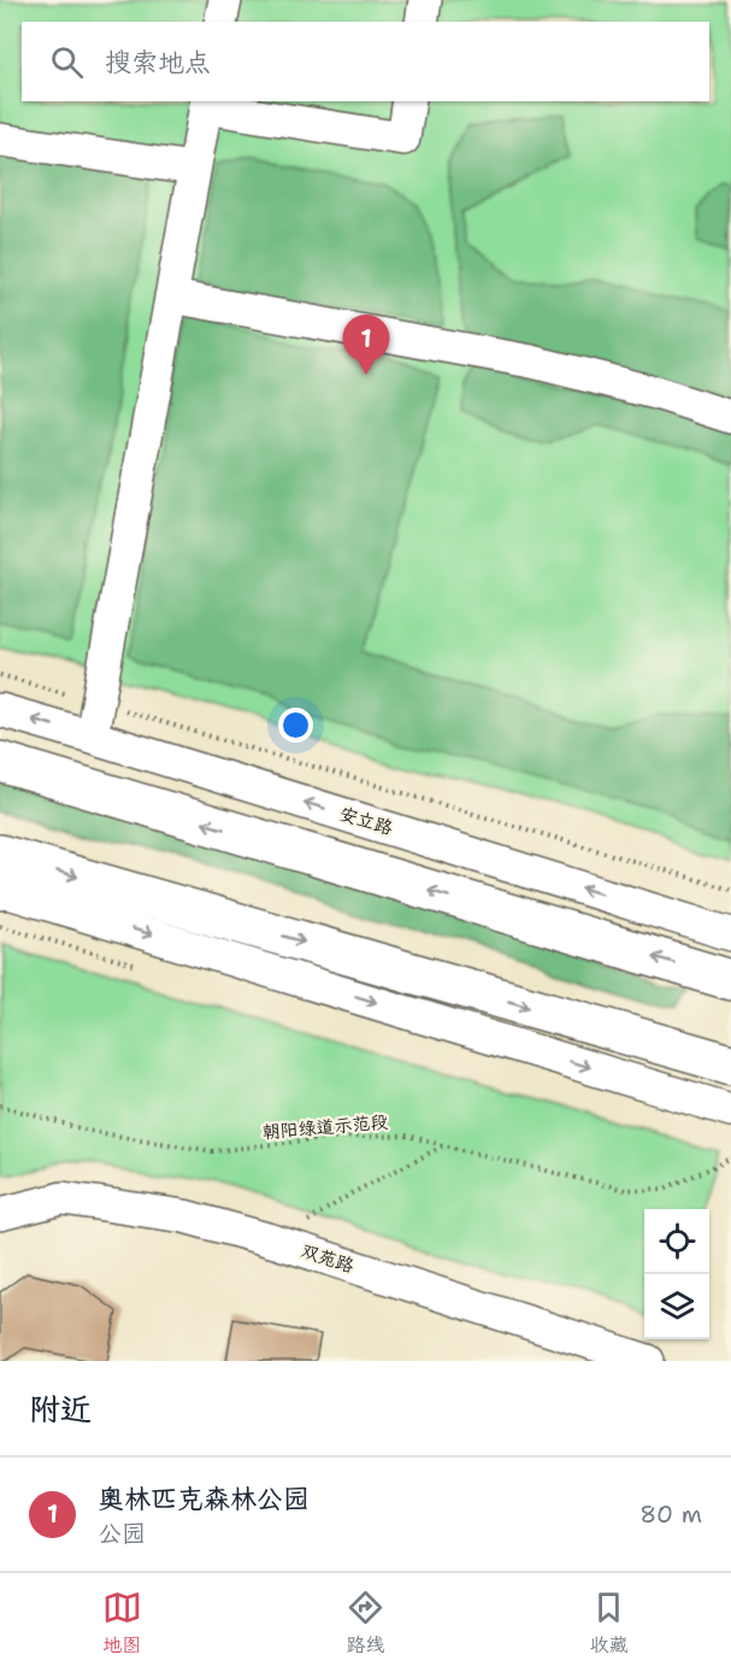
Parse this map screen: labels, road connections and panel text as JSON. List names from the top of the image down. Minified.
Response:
{"streets":{"street":["安立路","双苑路"],"path":["朝阳绿道示范段"]},"page":{"search":"搜索地点","pins":"1","heading":"附近","list":[{"mark":"1","name":"奥林匹克森林公园","note":"公园","value":"80 m"}],"nav":["地图","路线","收藏"]}}
